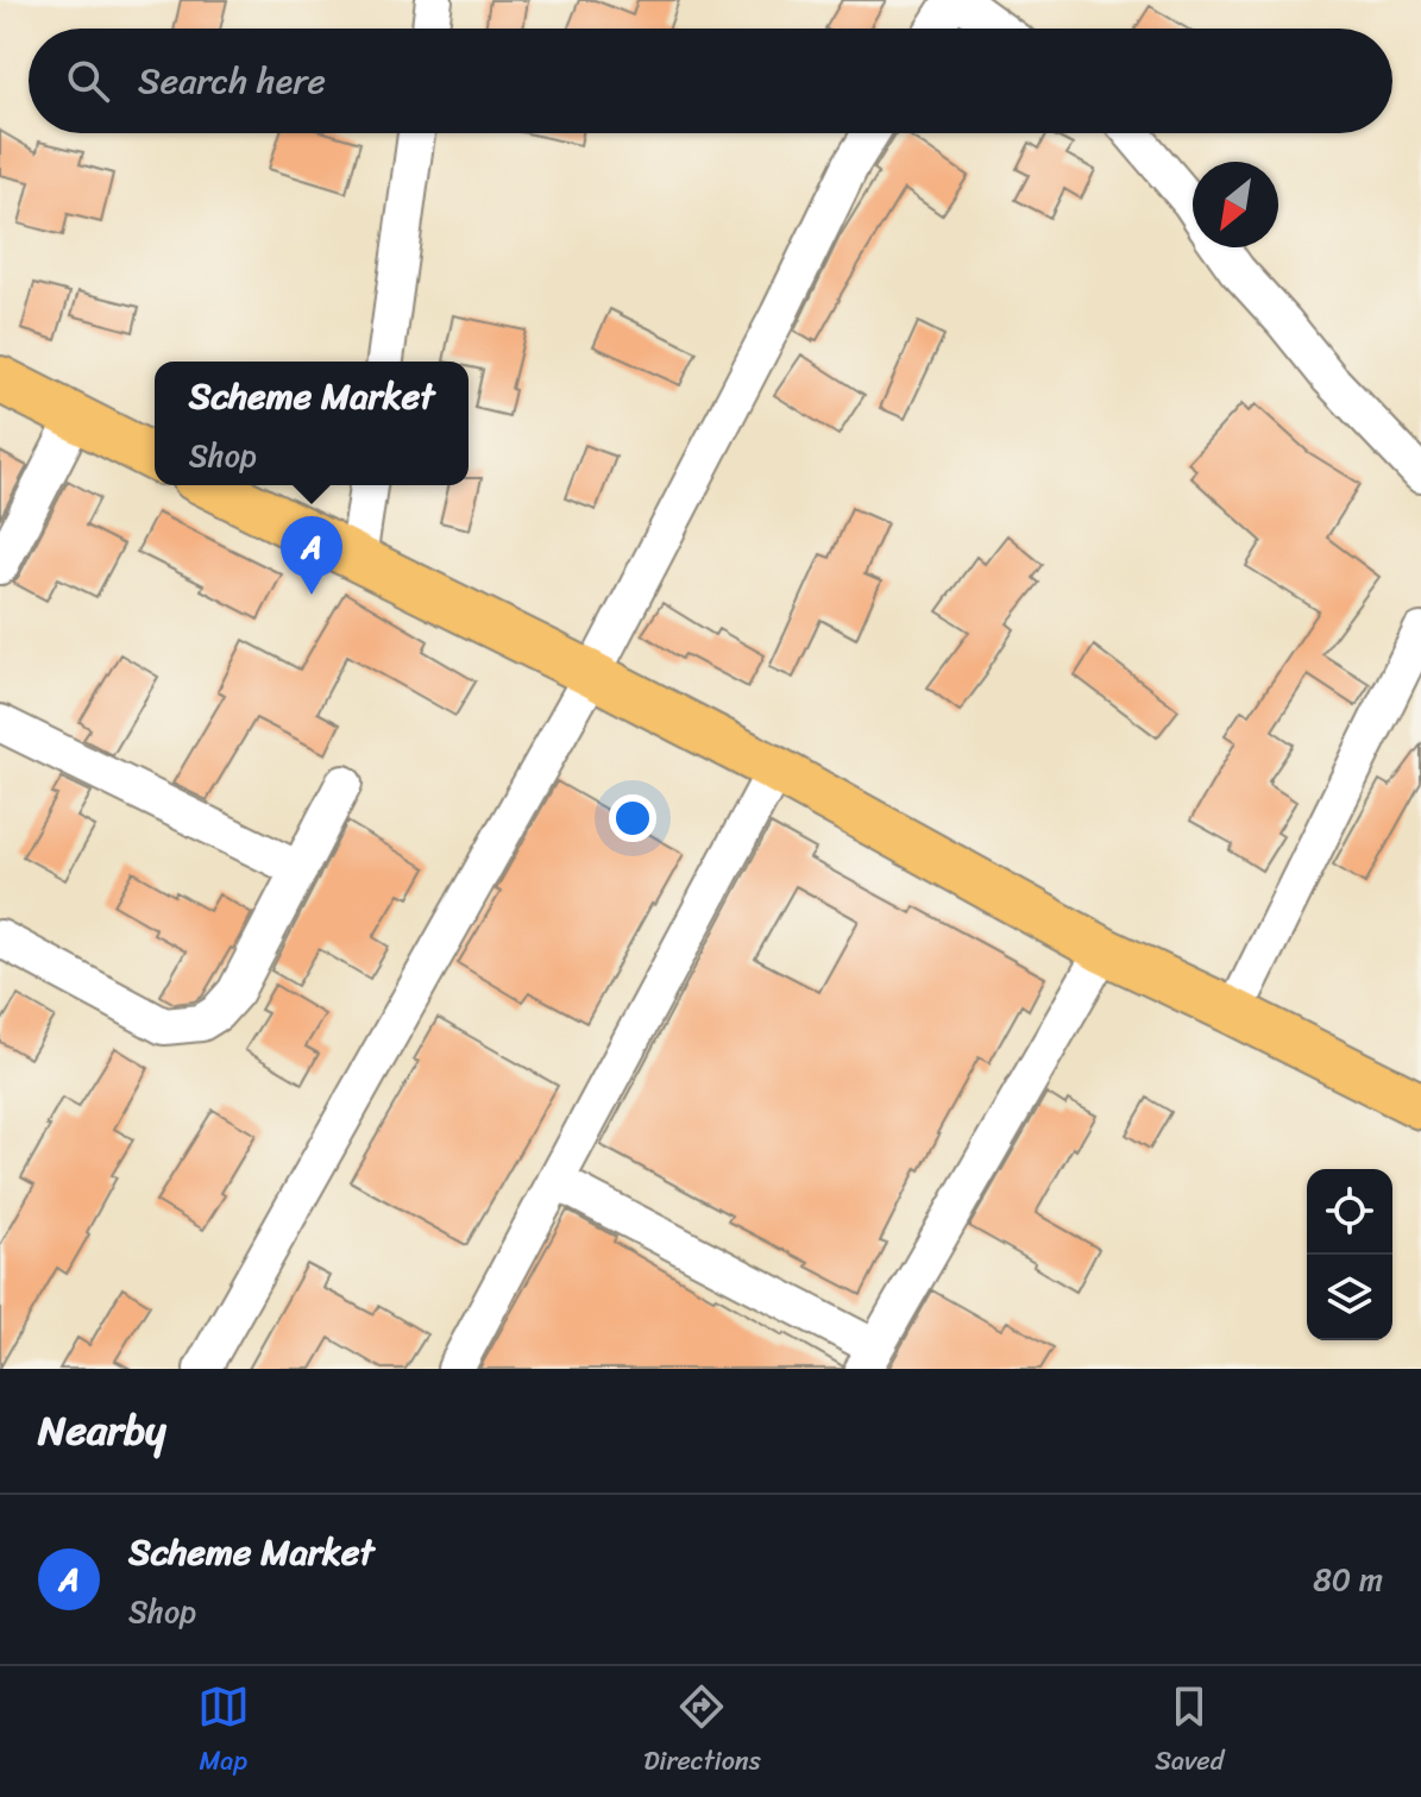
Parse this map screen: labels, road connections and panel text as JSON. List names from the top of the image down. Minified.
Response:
{"north":"bottom left","page":{"search":"Search here","popup":["Scheme Market","Shop"],"pins":"A","heading":"Nearby","list":[{"mark":"A","name":"Scheme Market","note":"Shop","value":"80 m"}],"nav":["Map","Directions","Saved"]}}
